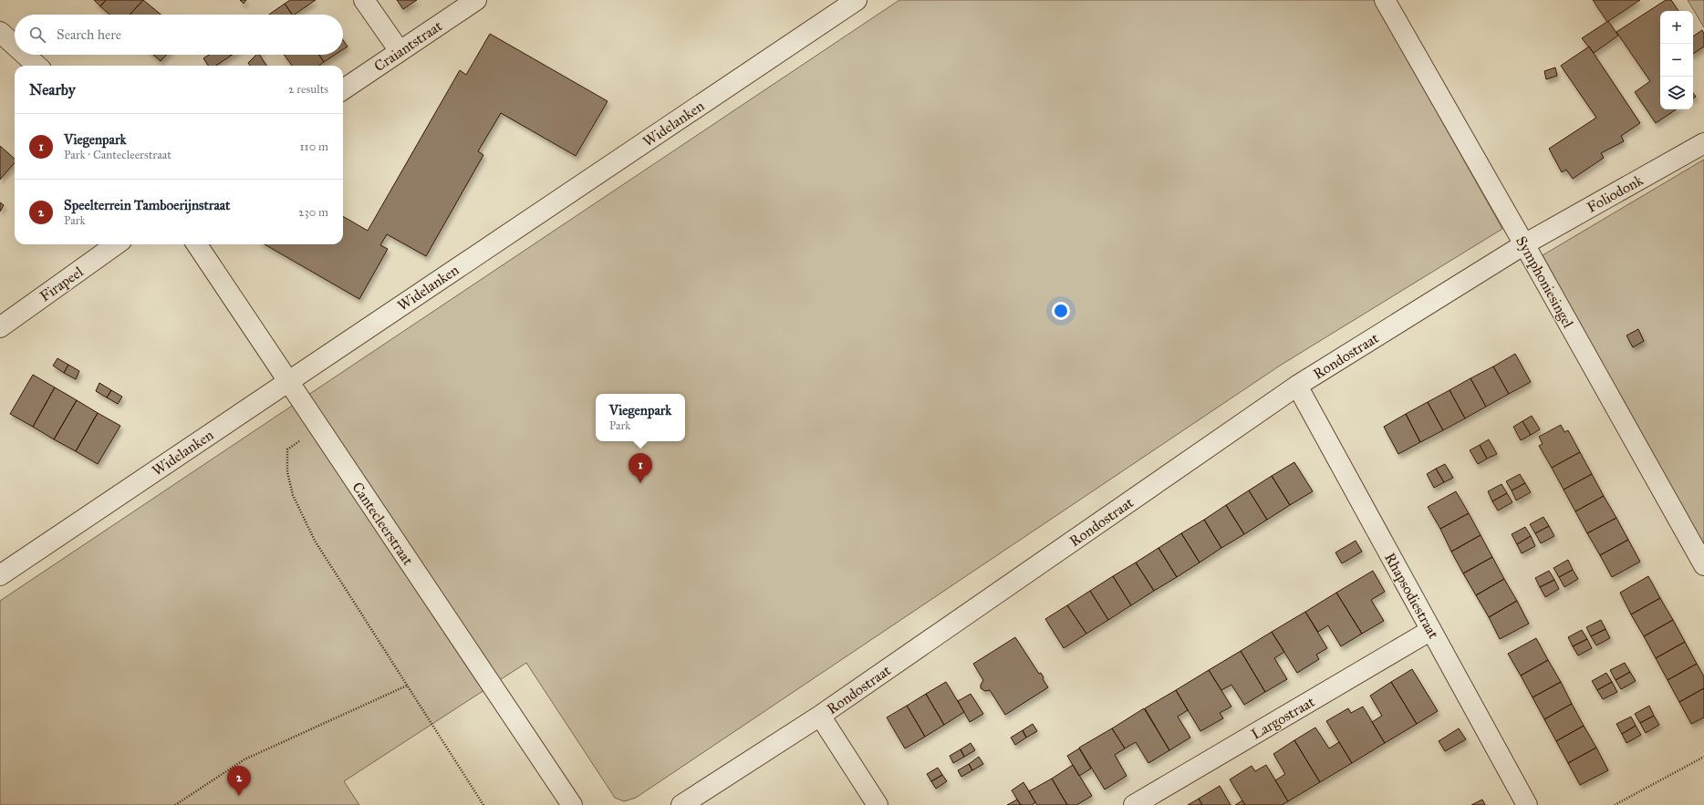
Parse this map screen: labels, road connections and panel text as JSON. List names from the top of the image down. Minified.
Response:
{"streets":{"street":["Craiantstraat","Widelanken","Foliodonk","Symphoniesingel","Firapeel","Rondostraat","Cantecleerstraat","Rhapsodiestraat","Largostraat"]},"crossings":[["Widelanken","Cantecleerstraat"],["Foliodonk","Symphoniesingel"],["Foliodonk","Rondostraat"],["Symphoniesingel","Rondostraat"],["Rondostraat","Rhapsodiestraat"],["Rhapsodiestraat","Largostraat"]],"page":{"map_buttons":["+","−"],"search":"Search here","heading":["Nearby","2 results"],"list":[{"mark":"1","name":"Viegenpark","note":"Park · Cantecleerstraat","value":"110 m"},{"mark":"2","name":"Speelterrein Tamboerijnstraat","note":"Park","value":"230 m"}],"popup":["Viegenpark","Park"],"pins":["1","2"]}}
